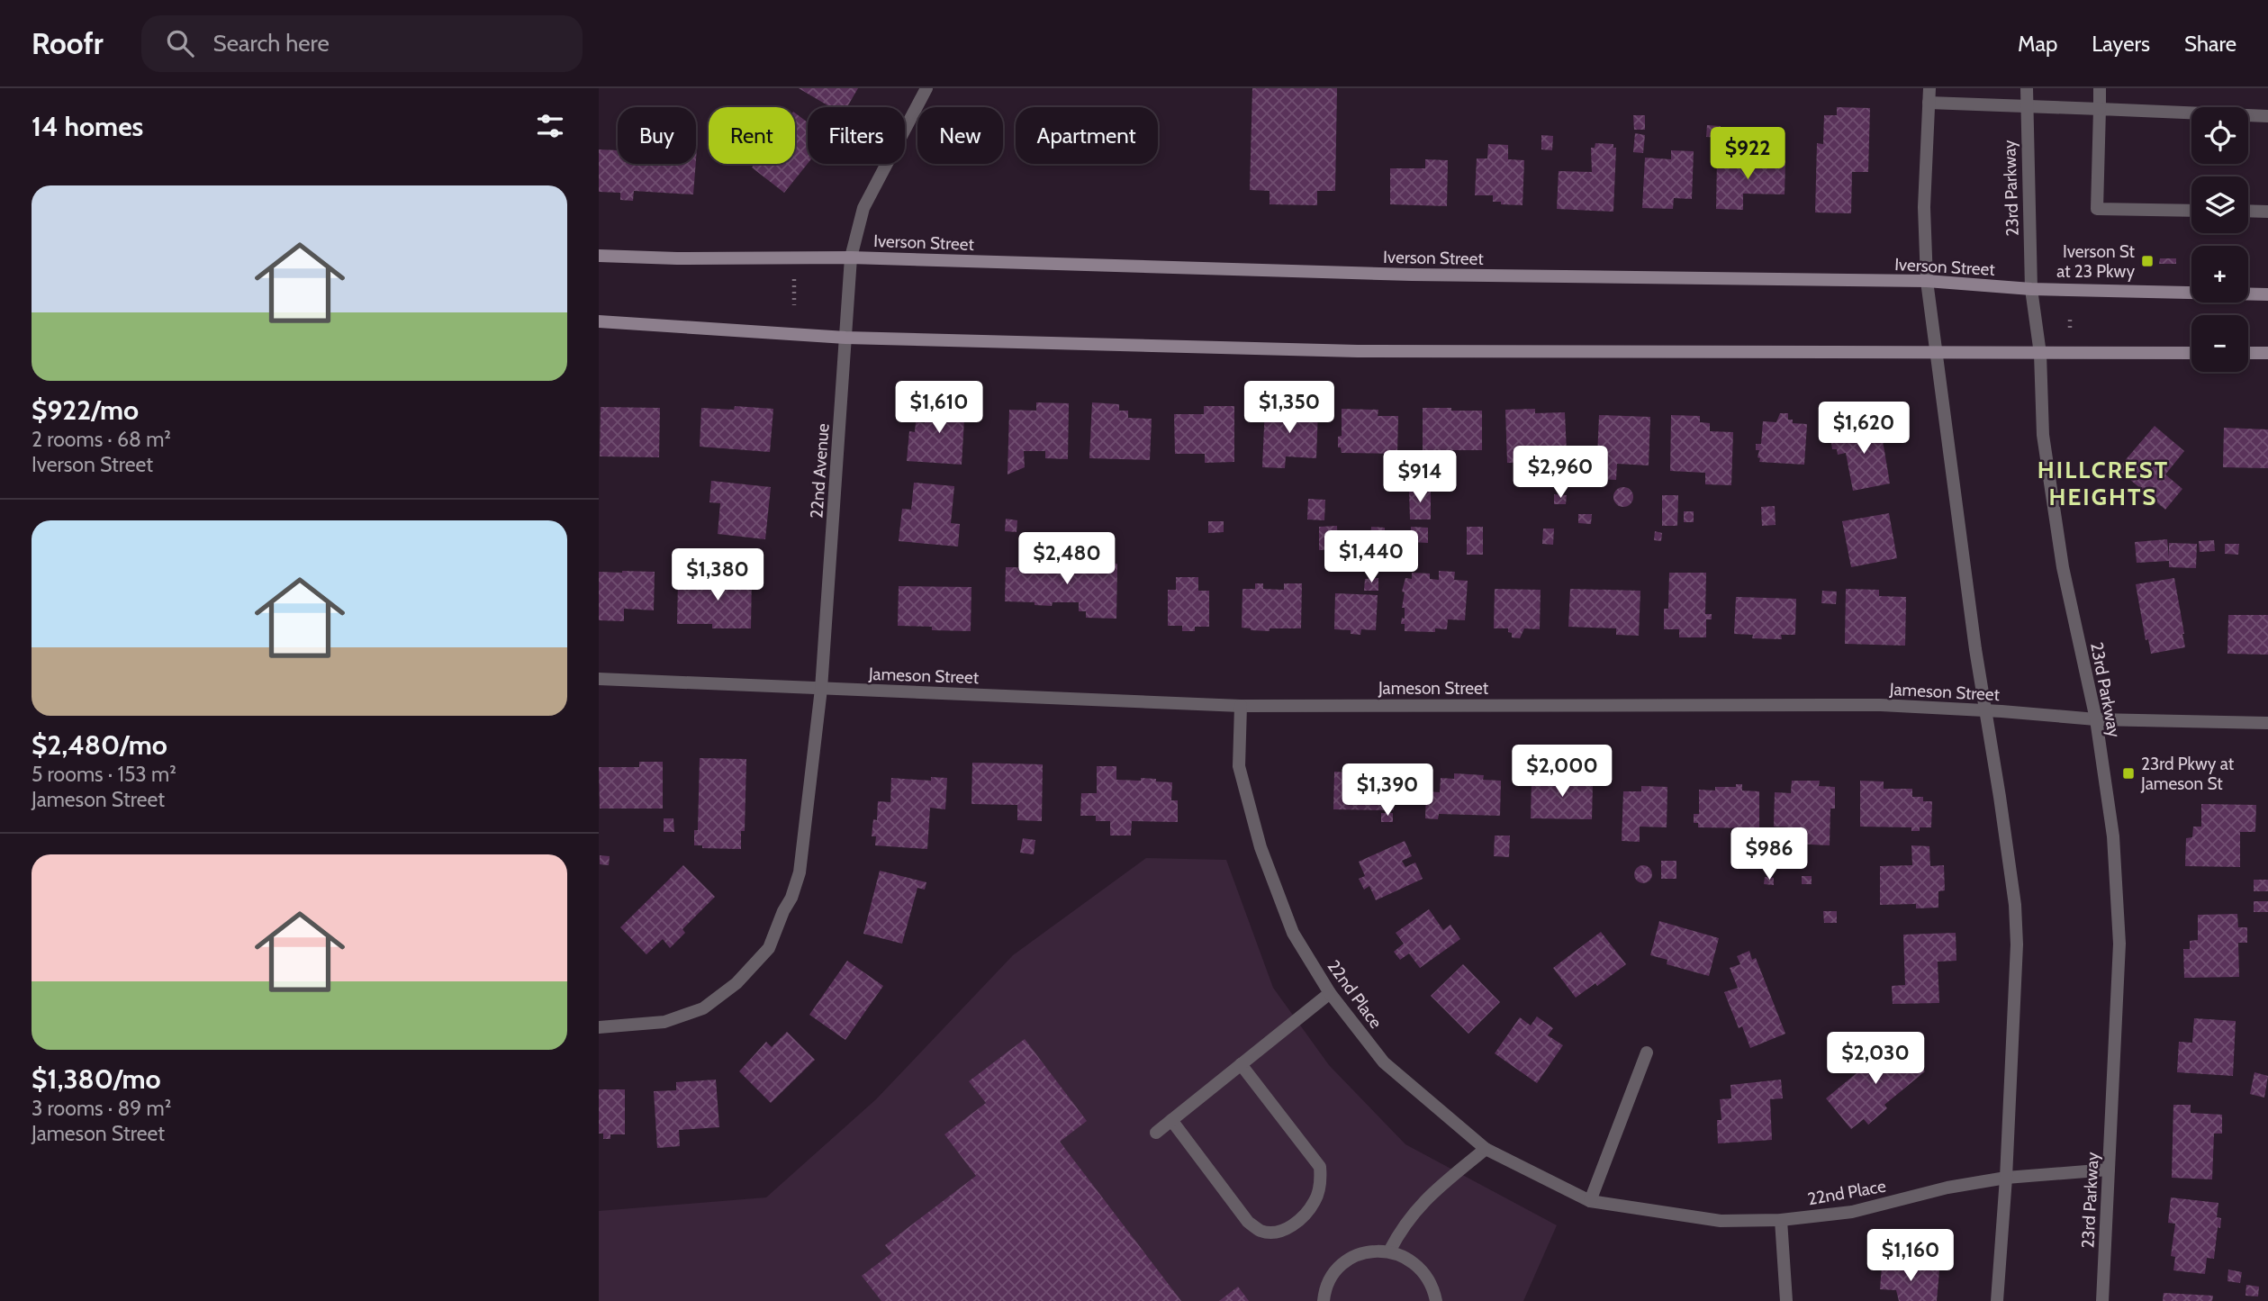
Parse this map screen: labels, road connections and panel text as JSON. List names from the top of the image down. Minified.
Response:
{"streets":{"main road":["Iverson Street"],"street":["23rd Parkway","22nd Avenue","Jameson Street","22nd Place"]},"crossings":[["23rd Parkway","Iverson Street"],["23rd Parkway","Jameson Street"],["23rd Parkway","22nd Place"],["Iverson Street","22nd Avenue"],["22nd Avenue","Jameson Street"],["Jameson Street","22nd Place"]],"districts":["HILLCREST HEIGHTS"],"places":{"transit":["Iverson St at 23 Pkwy","23rd Pkwy at Jameson St"]},"page":{"header":"Roofr","search":"Search here","nav":["Map","Layers","Share"],"heading":"14 homes","map_buttons":["+","−"],"chip":["Buy","Rent","Filters","New","Apartment"],"price":["$922","$1,610","$1,350","$1,620","$2,960","$914","$1,440","$2,480","$1,380","$2,000","$1,390","$986","$2,030","$1,160"],"list":[{"name":"$922/mo","note":"2 rooms · 68 m² · Iverson Street"},{"name":"$2,480/mo","note":"5 rooms · 153 m² · Jameson Street"},{"name":"$1,380/mo","note":"3 rooms · 89 m² · Jameson Street"}]}}
